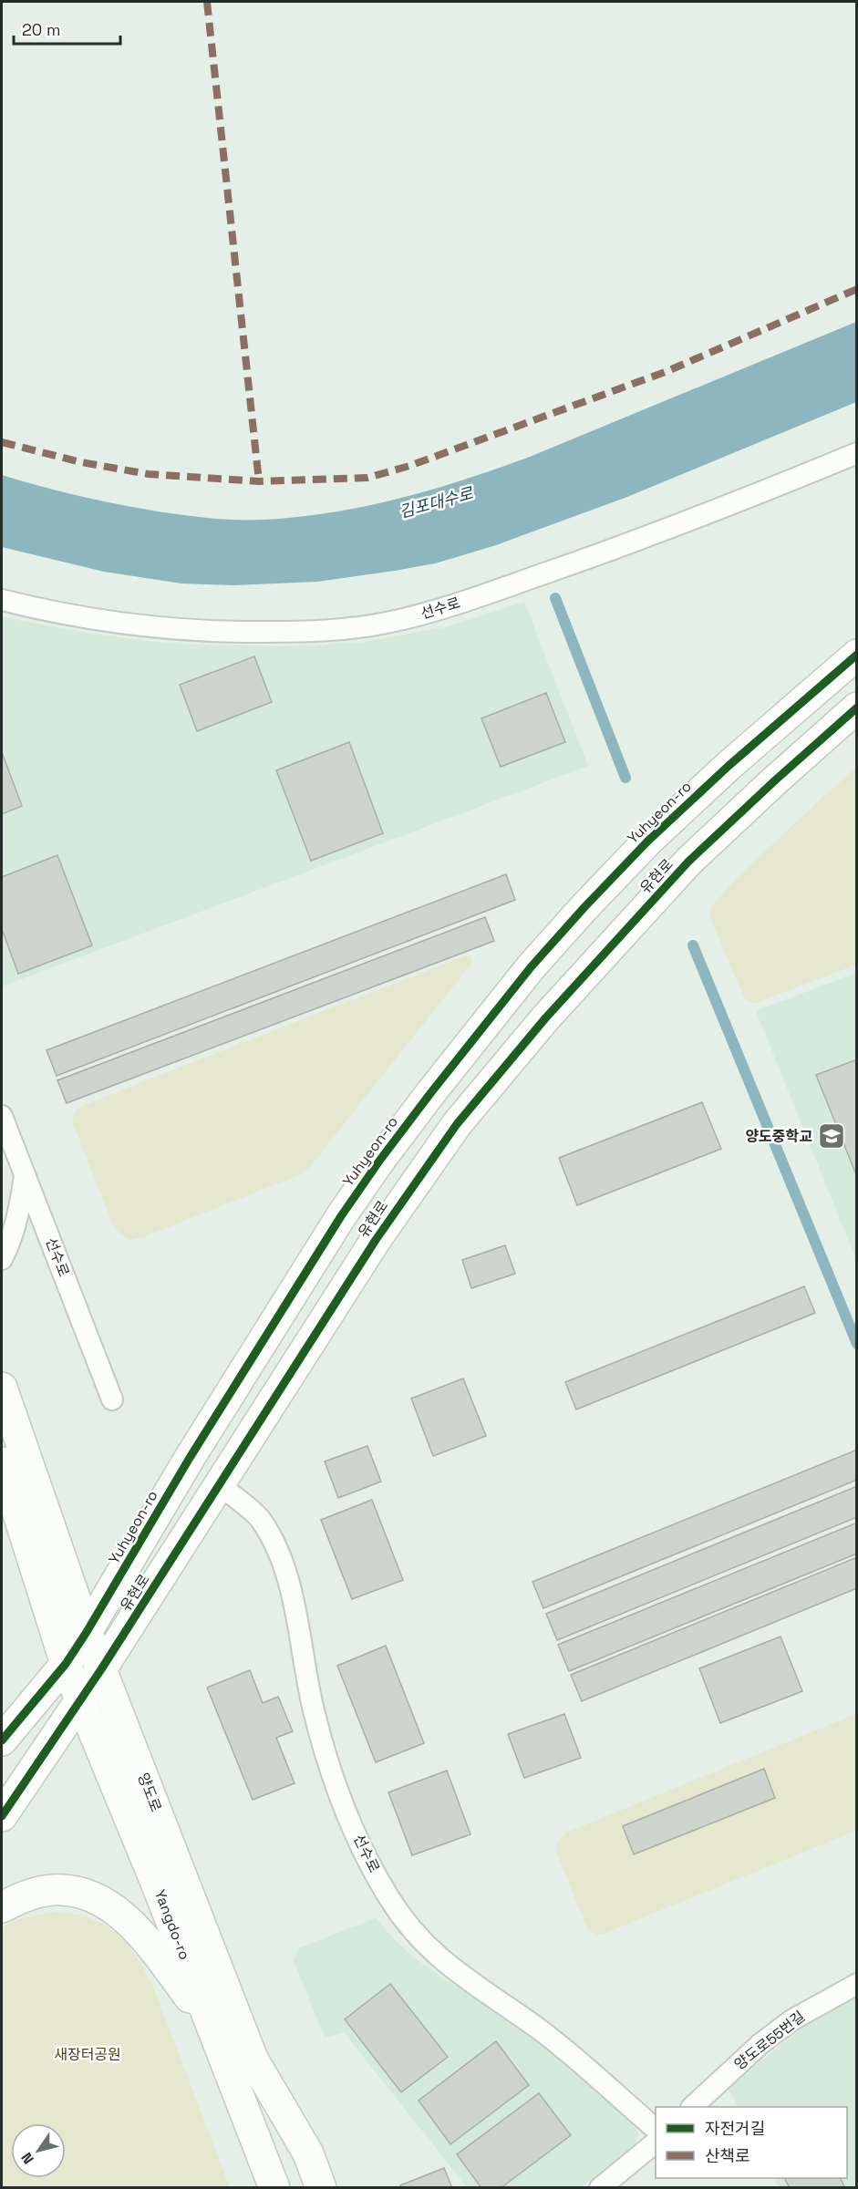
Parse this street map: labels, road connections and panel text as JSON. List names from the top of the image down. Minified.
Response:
{"streets":{"street":["Yuhyeon-ro","유현로","양도로","Yangdo-ro"],"lane":["선수로","양도로55번길"]},"crossings":[["선수로","유현로"],["Yuhyeon-ro","양도로"],["Yuhyeon-ro","Yangdo-ro"],["유현로","양도로"],["유현로","Yangdo-ro"]],"water":["김포대수로"],"parks":["새장터공원"],"places":{"school or university":["양도중학교"]},"legend":["자전거길","산책로"],"scale_bar":"20 m","north":"bottom left"}
